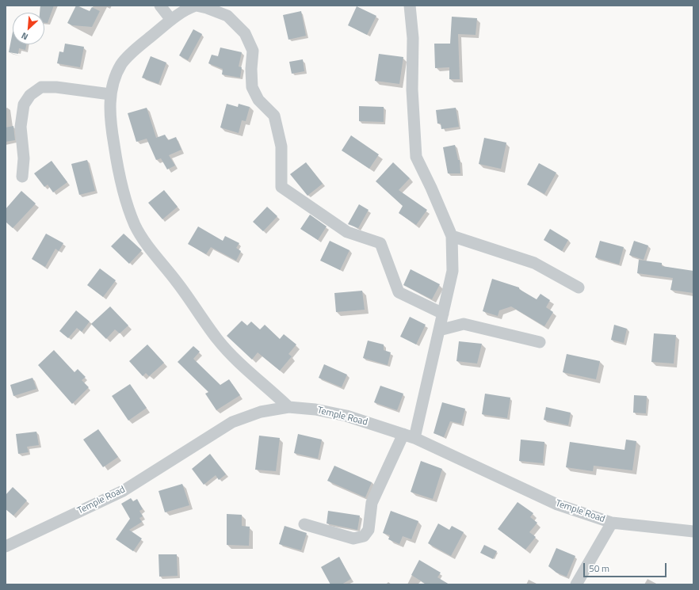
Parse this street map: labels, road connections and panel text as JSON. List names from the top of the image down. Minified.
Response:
{"streets":{"street":["Temple Road"]},"scale_bar":"50 m","north":"bottom left"}
